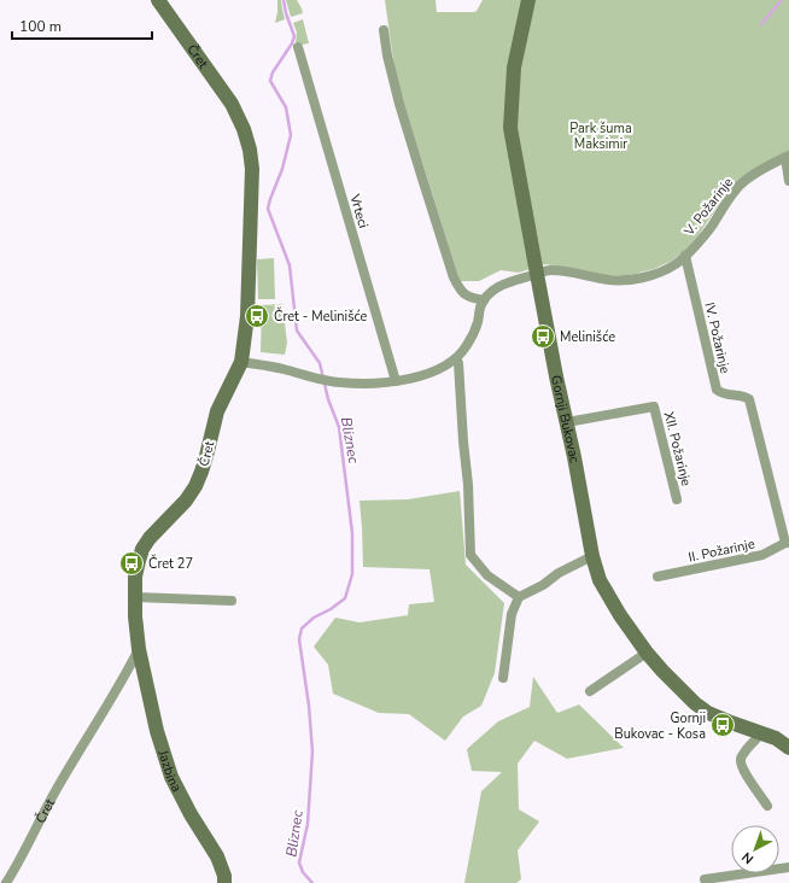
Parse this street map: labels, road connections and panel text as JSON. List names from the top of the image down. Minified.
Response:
{"streets":{"street":["Čret","V. Požarinje","Vrteci","IV. Požarinje","Gornji Bukovac","XII. Požarinje","II. Požarinje","Jazbina"]},"crossings":[["Čret","Jazbina"],["V. Požarinje","IV. Požarinje"],["V. Požarinje","Gornji Bukovac"],["IV. Požarinje","II. Požarinje"],["Gornji Bukovac","XII. Požarinje"]],"water":["Bliznec"],"parks":["Park šuma Maksimir"],"places":{"bus stop":["Čret - Melinišće","Melinišće","Čret 27","Gornji Bukovac - Kosa"]},"scale_bar":"100 m","north":"bottom left"}
